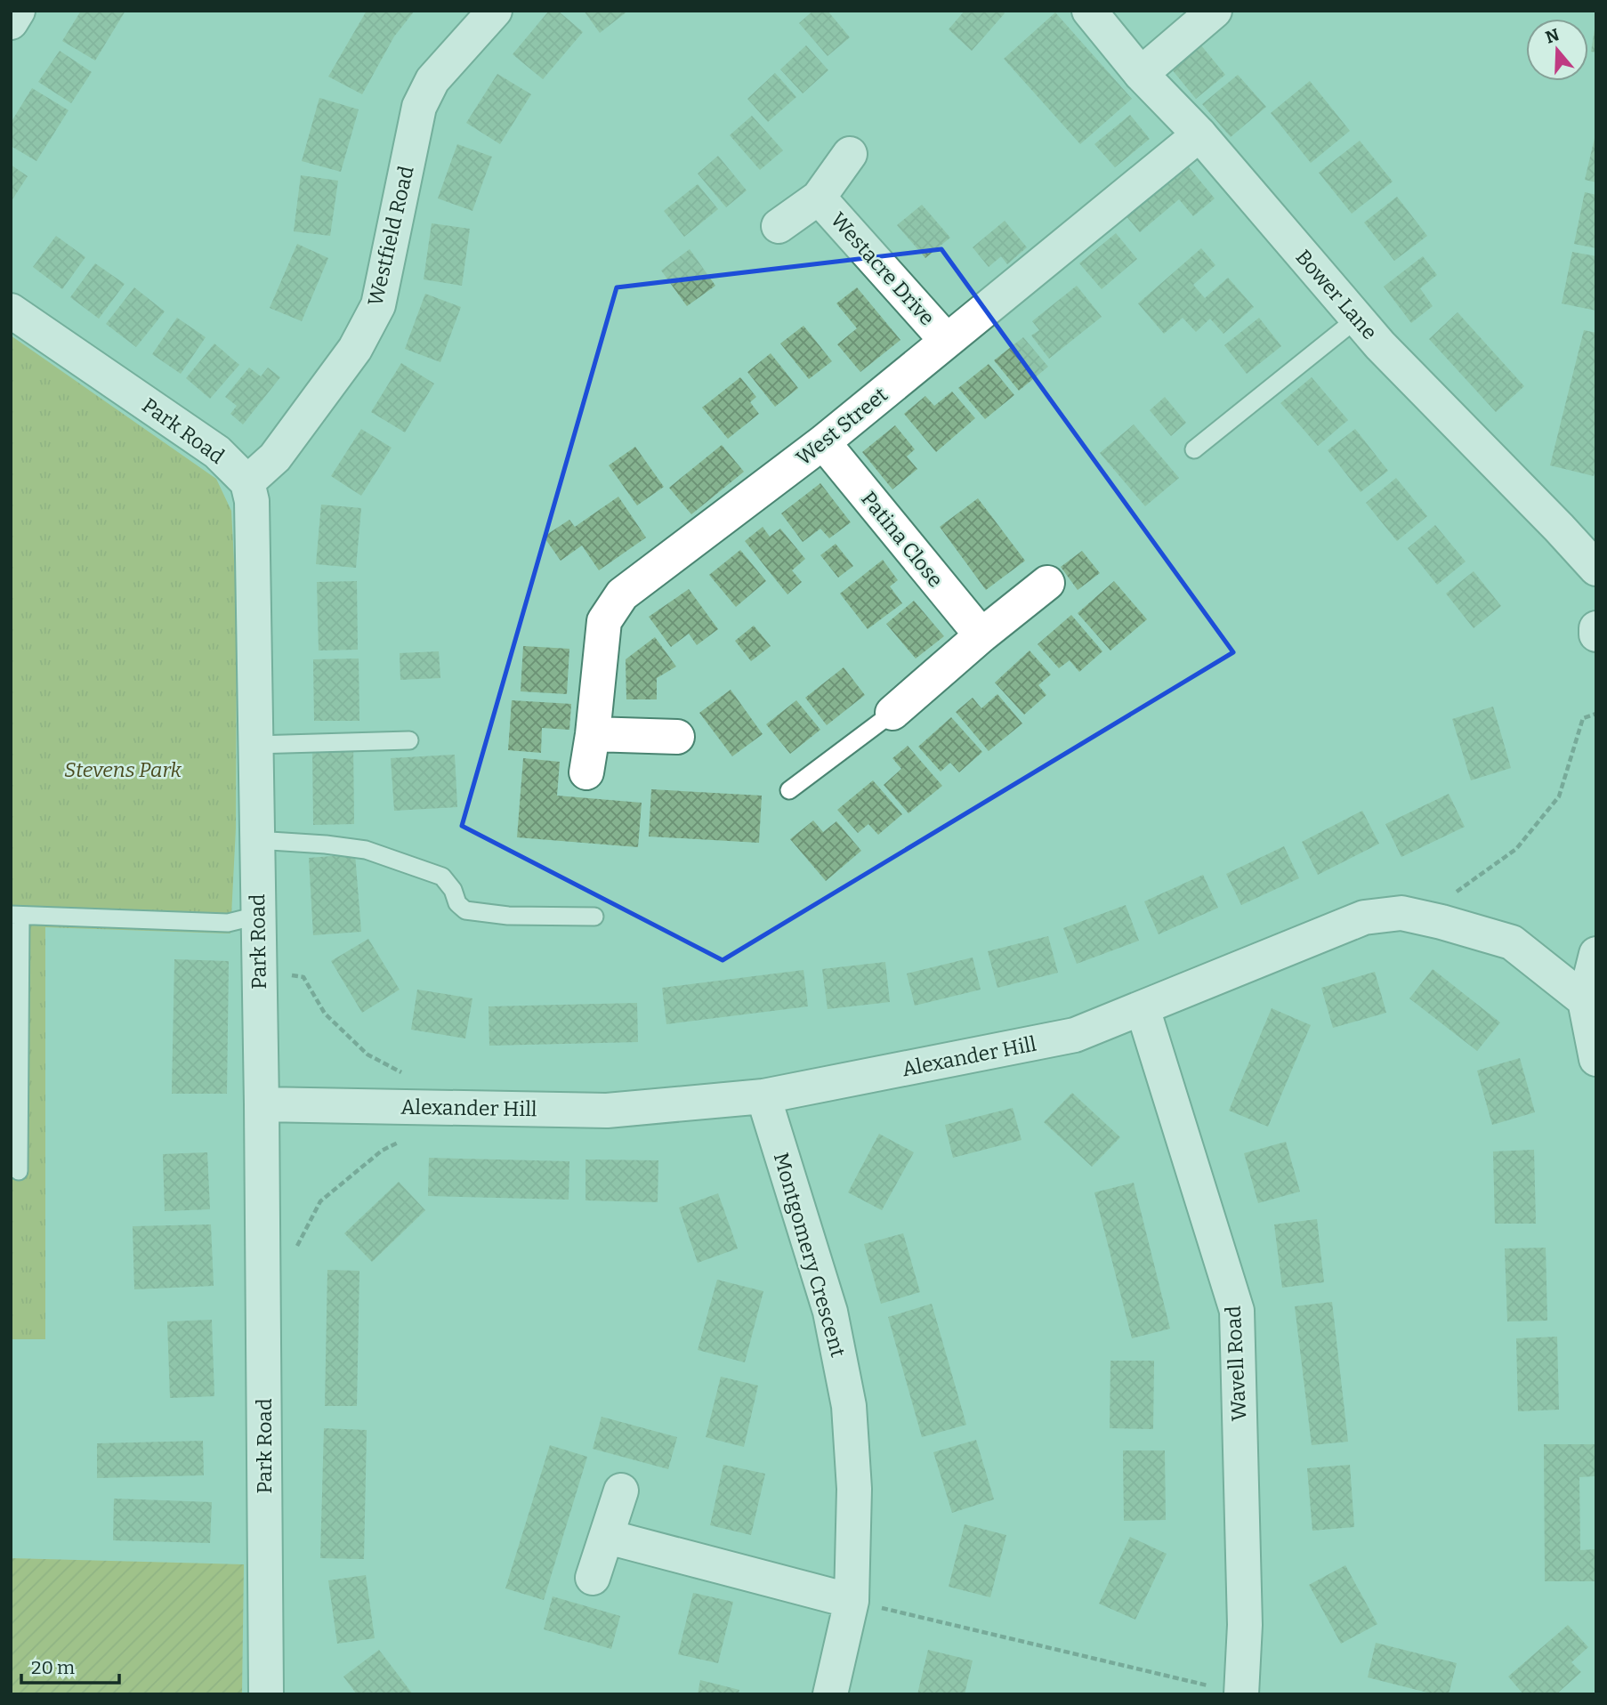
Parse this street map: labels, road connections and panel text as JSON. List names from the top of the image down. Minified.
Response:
{"streets":{"street":["Westfield Road","Westacre Drive","Bower Lane","West Street","Park Road","Patina Close","Alexander Hill","Montgomery Crescent","Wavell Road"]},"crossings":[["Westfield Road","Park Road"],["Westacre Drive","West Street"],["Bower Lane","West Street"],["West Street","Patina Close"],["Park Road","Alexander Hill"],["Alexander Hill","Montgomery Crescent"],["Alexander Hill","Wavell Road"]],"parks":["Stevens Park"],"scale_bar":"20 m","north":"top"}
